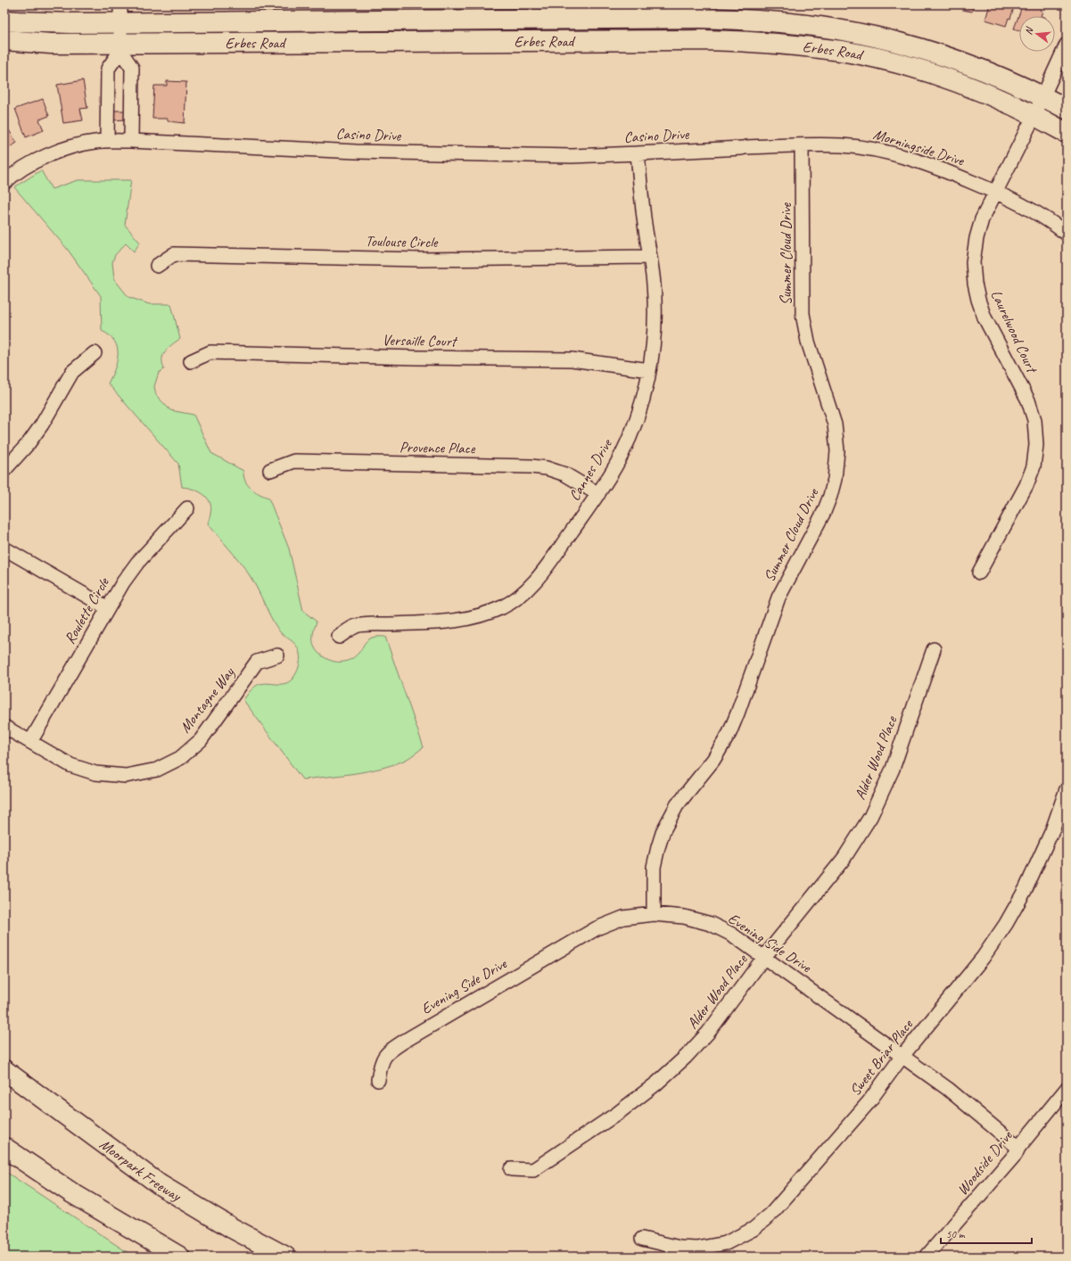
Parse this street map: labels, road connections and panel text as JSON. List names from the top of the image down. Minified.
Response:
{"streets":{"main road":["Erbes Road","Moorpark Freeway"],"street":["Casino Drive","Morningside Drive","Toulouse Circle","Summer Cloud Drive","Laurelwood Court","Versaille Court","Provence Place","Cannes Drive","Roulette Circle","Montagne Way","Alder Wood Place","Evening Side Drive","Sweet Briar Place","Woodside Drive"]},"crossings":[["Erbes Road","Laurelwood Court"],["Casino Drive","Morningside Drive"],["Casino Drive","Cannes Drive"],["Morningside Drive","Summer Cloud Drive"],["Morningside Drive","Laurelwood Court"],["Toulouse Circle","Cannes Drive"],["Summer Cloud Drive","Evening Side Drive"],["Versaille Court","Cannes Drive"],["Provence Place","Cannes Drive"],["Roulette Circle","Montagne Way"],["Alder Wood Place","Evening Side Drive"],["Evening Side Drive","Sweet Briar Place"],["Evening Side Drive","Woodside Drive"]],"scale_bar":"50 m","north":"left"}
